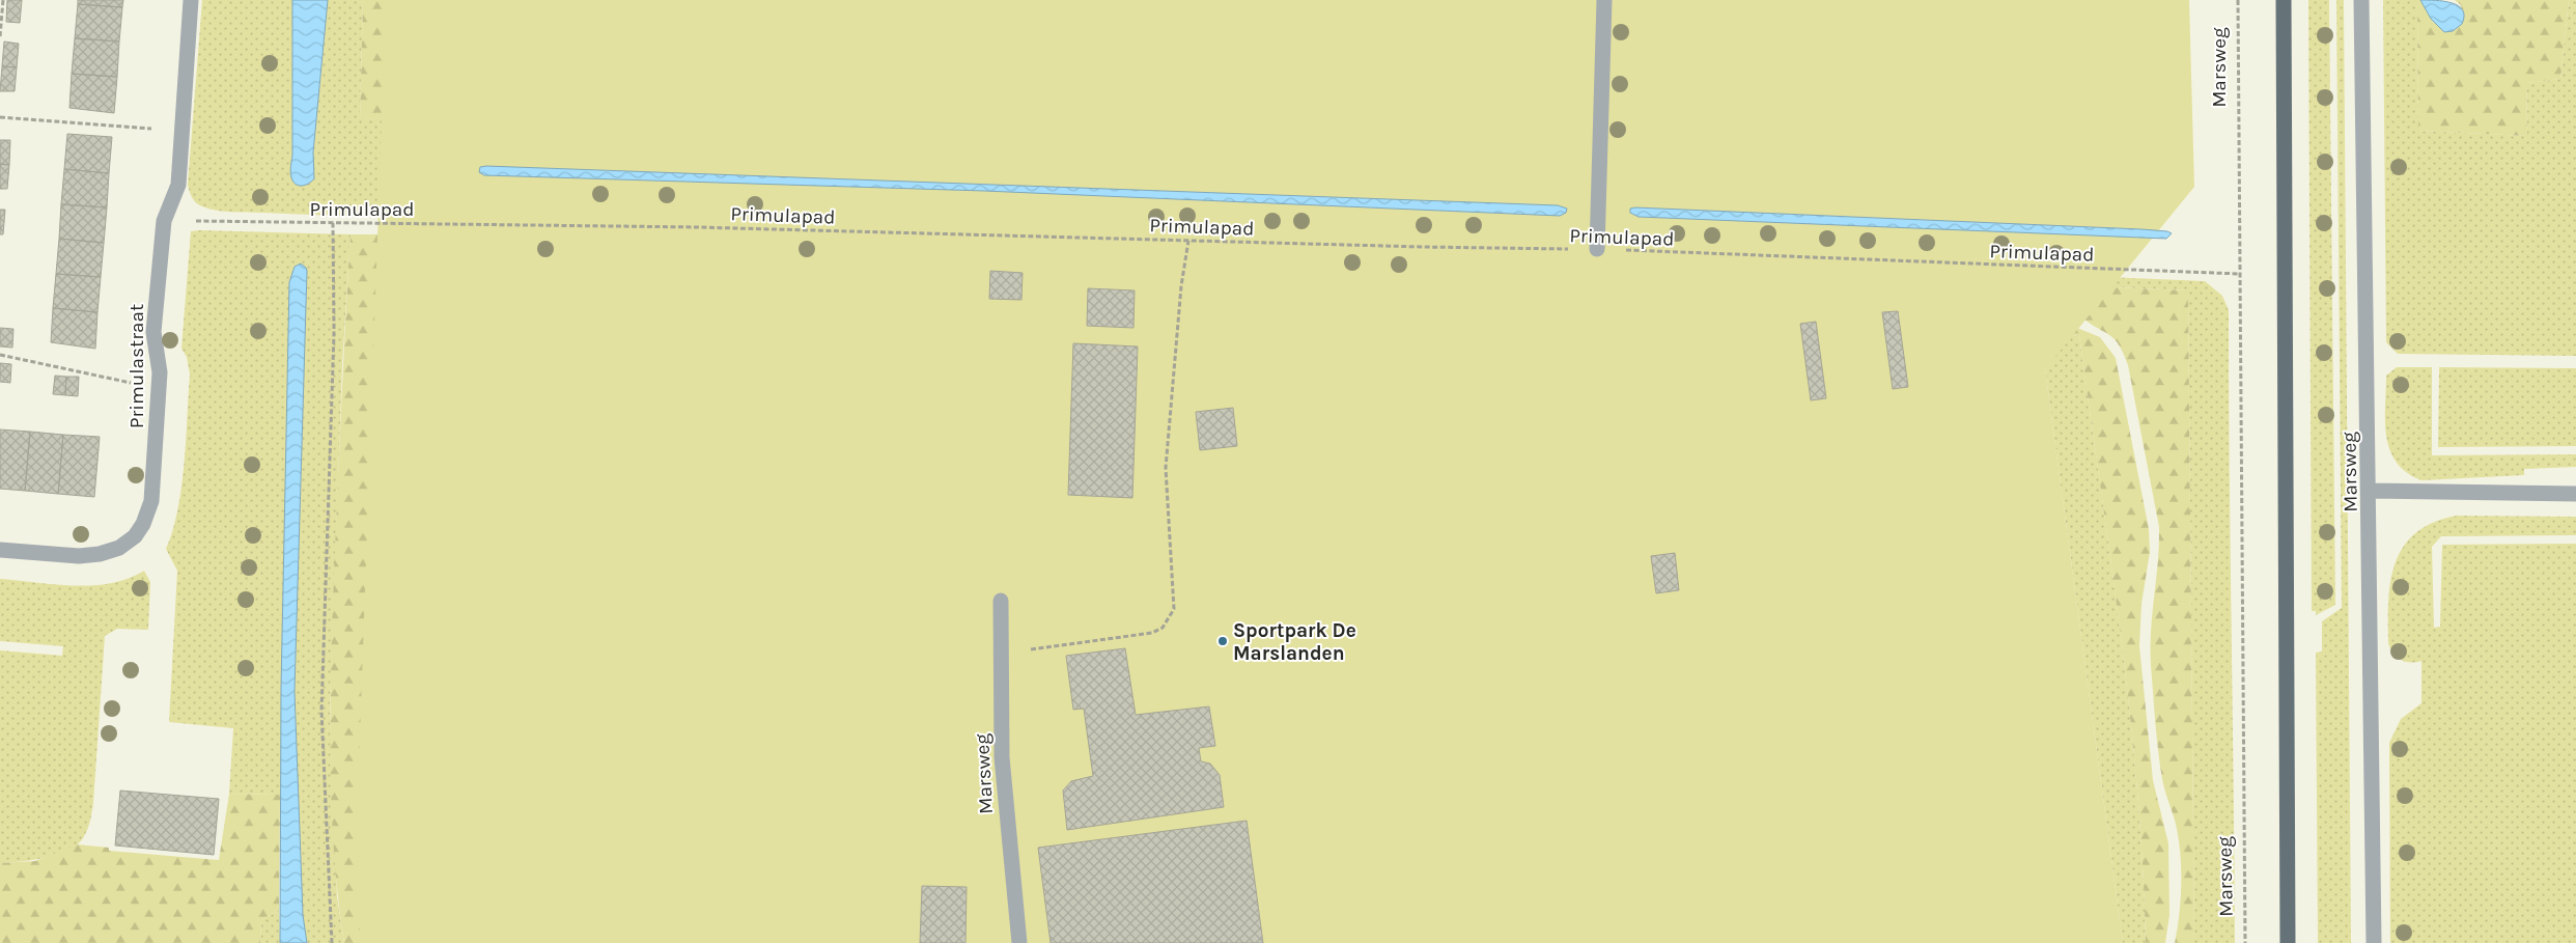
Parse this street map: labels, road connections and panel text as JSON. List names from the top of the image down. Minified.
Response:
{"streets":{"street":["Marsweg","Primulastraat"],"path":["Primulapad"]},"crossings":[["Marsweg","Primulapad"],["Primulapad","Primulastraat"]],"places":["Sportpark De Marslanden"]}
